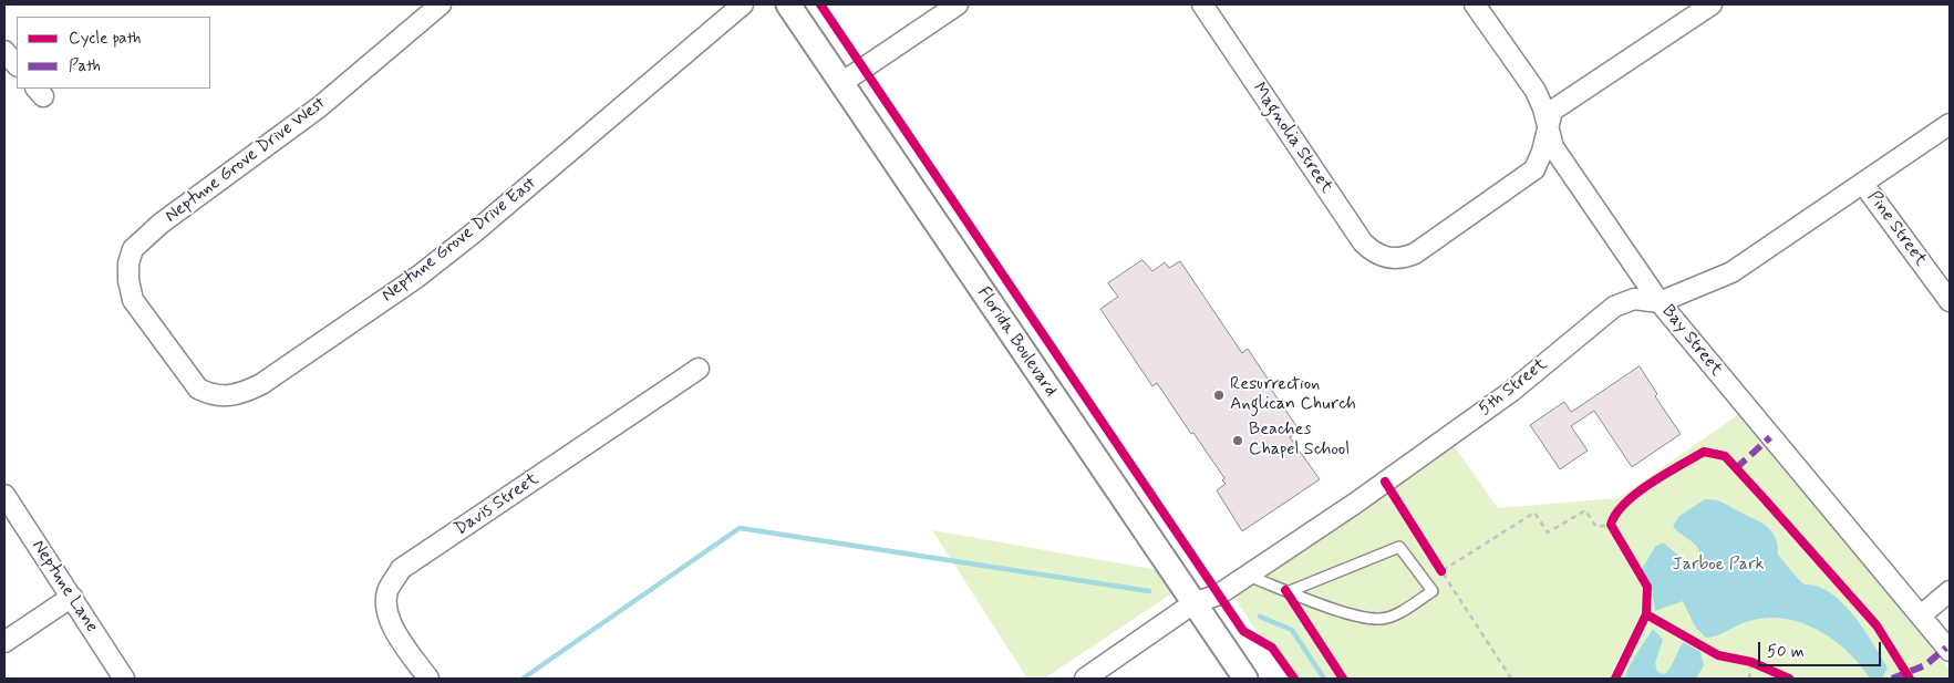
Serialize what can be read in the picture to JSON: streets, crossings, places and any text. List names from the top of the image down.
{
  "streets": {
    "street": [
      "Magnolia Street",
      "Neptune Grove Drive West",
      "Pine Street",
      "Neptune Grove Drive East",
      "Bay Street",
      "Florida Boulevard",
      "5th Street",
      "Davis Street",
      "Neptune Lane"
    ]
  },
  "crossings": [
    ["Magnolia Street", "Bay Street"],
    ["Neptune Grove Drive West", "Neptune Grove Drive East"],
    ["Pine Street", "5th Street"],
    ["Bay Street", "5th Street"],
    ["Florida Boulevard", "5th Street"]
  ],
  "parks": ["Jarboe Park"],
  "places": ["Resurrection Anglican Church", "Beaches Chapel School"],
  "legend": ["Cycle path", "Path"],
  "scale_bar": "50 m"
}
